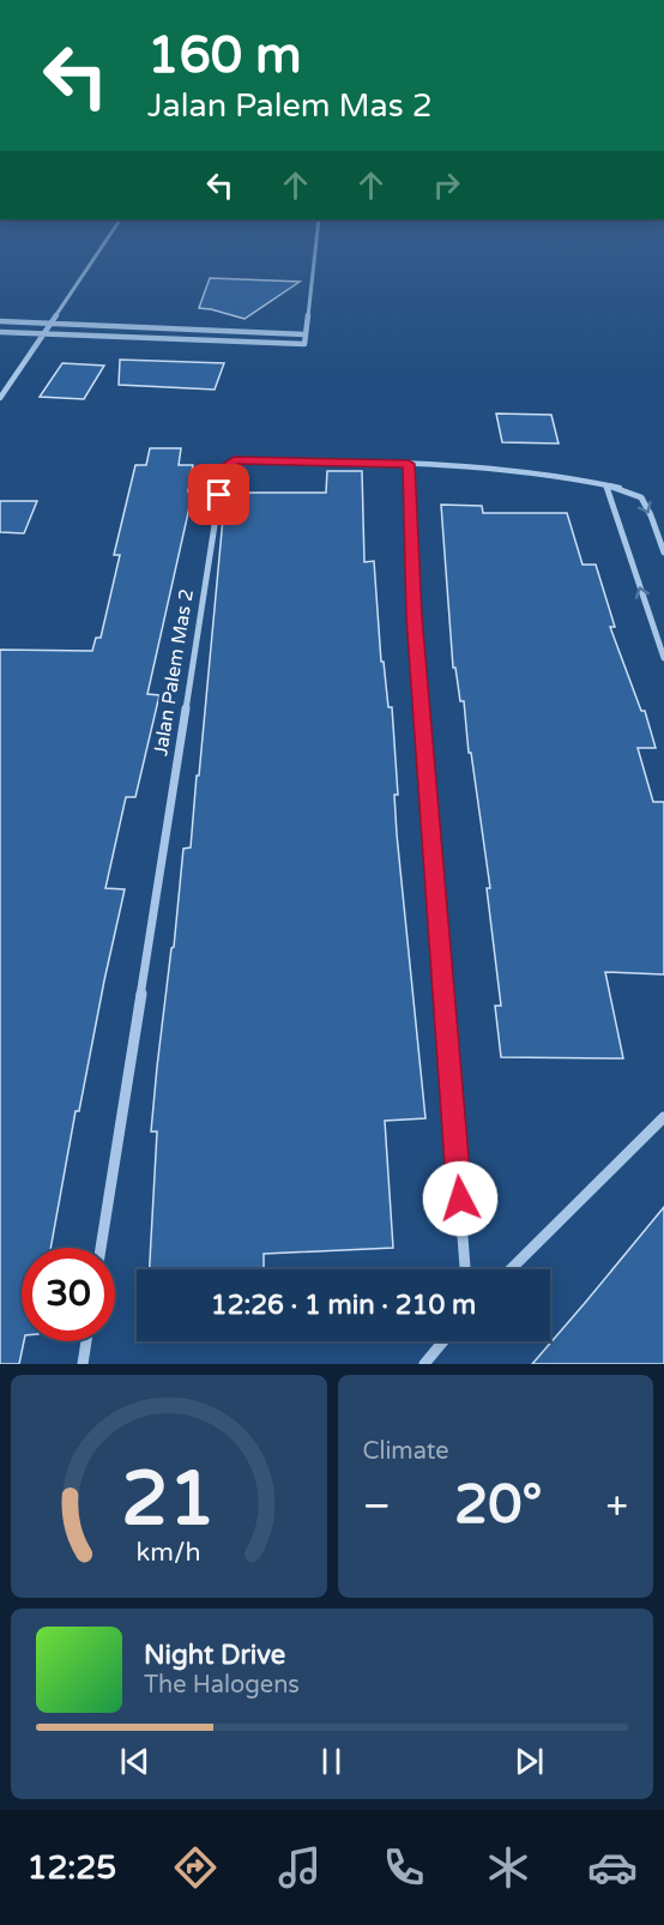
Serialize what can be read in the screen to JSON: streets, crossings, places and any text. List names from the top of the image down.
{
  "streets": {
    "street": ["Jalan Palem Mas 2"]
  },
  "page": {
    "turn": ["160 m", "Jalan Palem Mas 2"],
    "limit": "30",
    "trip": "12:26 · 1 min · 210 m",
    "tile": "Climate",
    "heat": ["−", "20°", "+"],
    "song": ["Night Drive", "The Halogens"],
    "tabs": "12:25",
    "gauge": ["21", "km/h"]
  }
}
